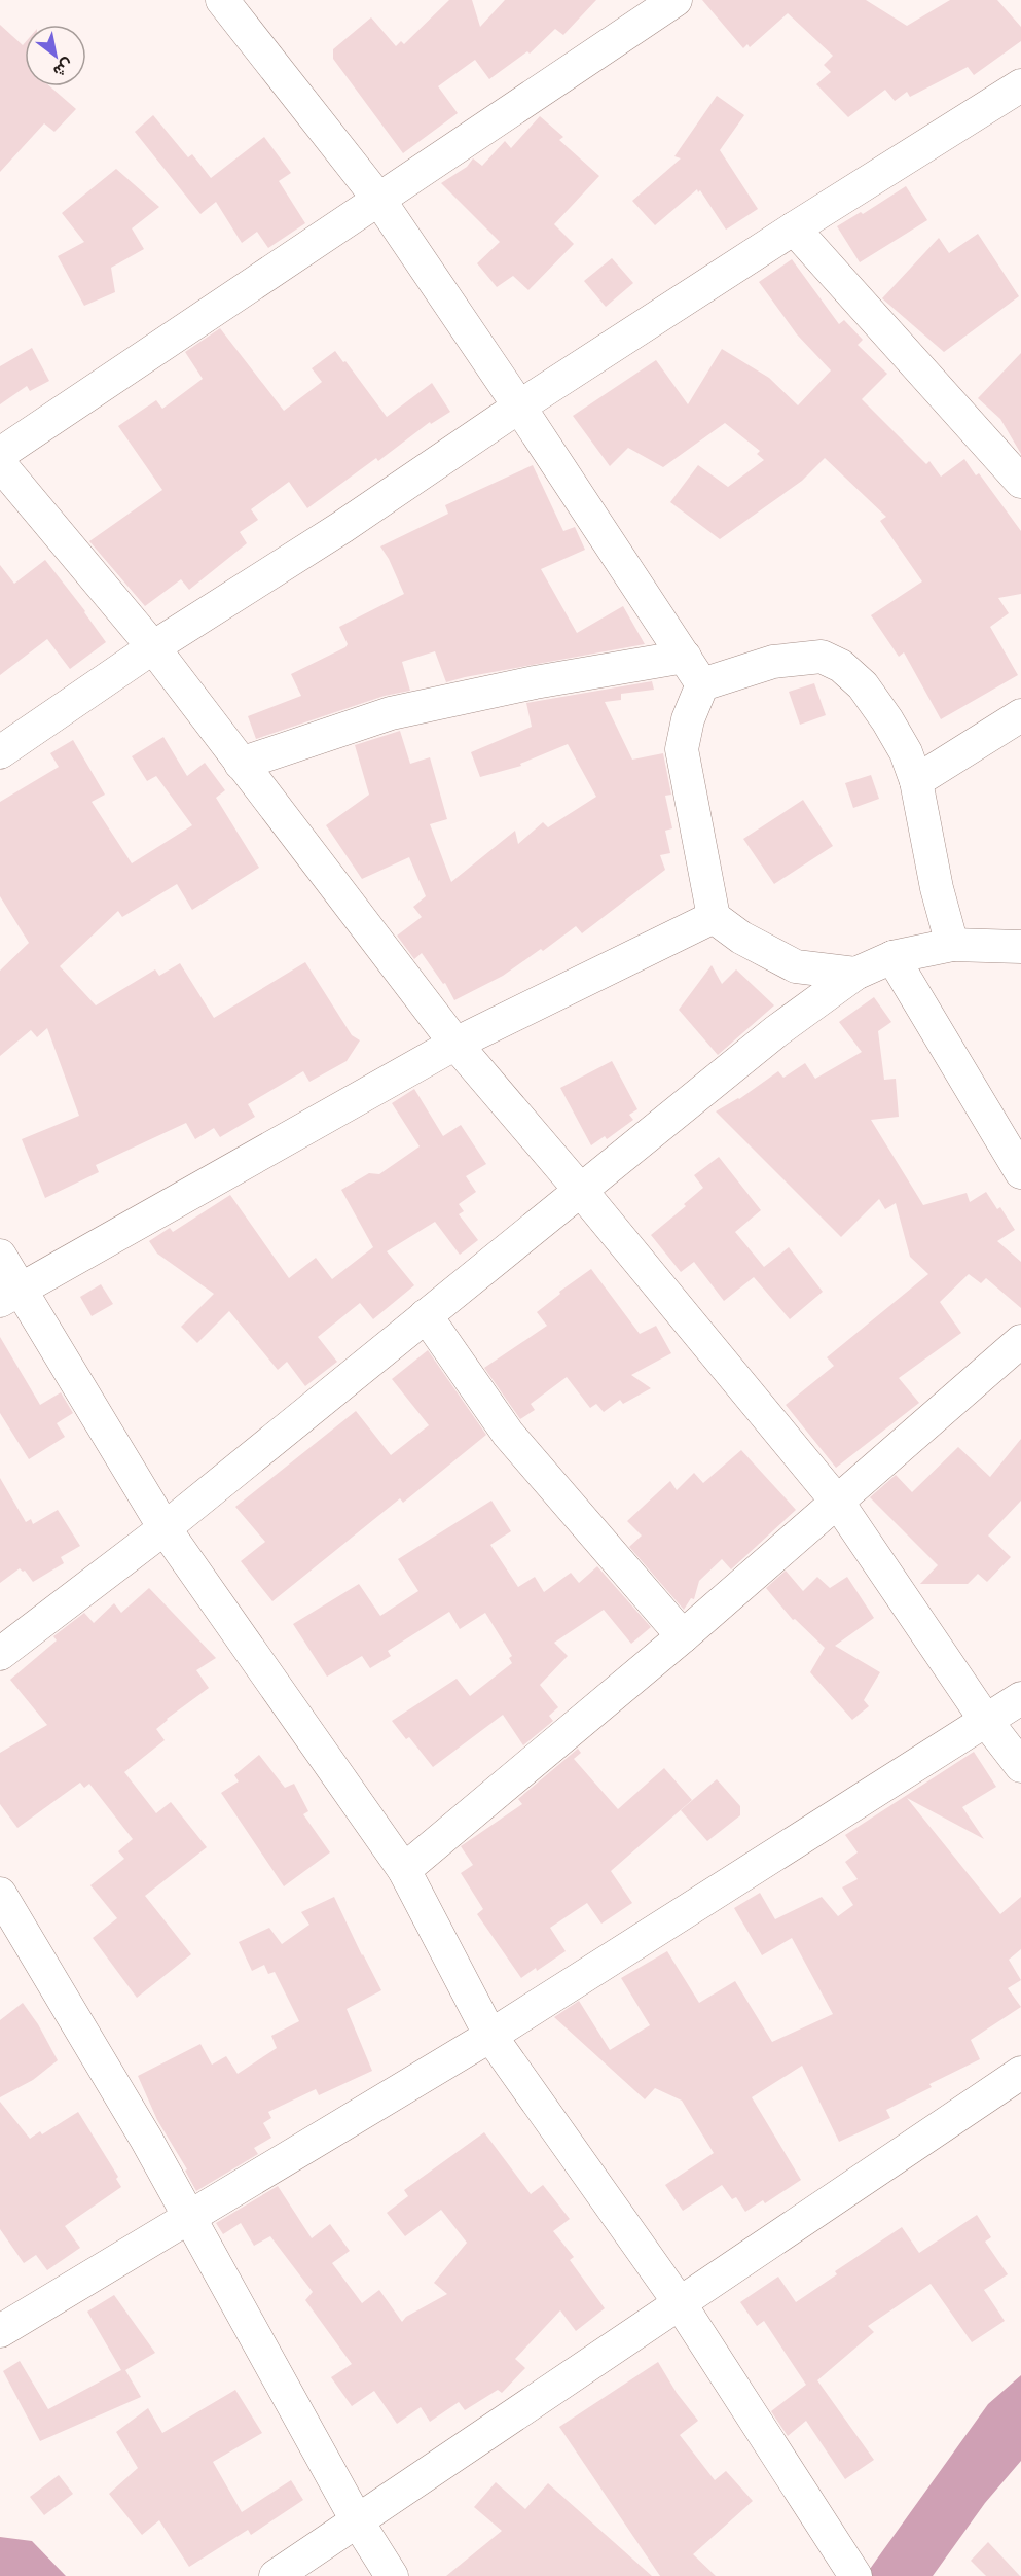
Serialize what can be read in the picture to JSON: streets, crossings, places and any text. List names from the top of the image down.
{
  "north": "bottom right"
}
